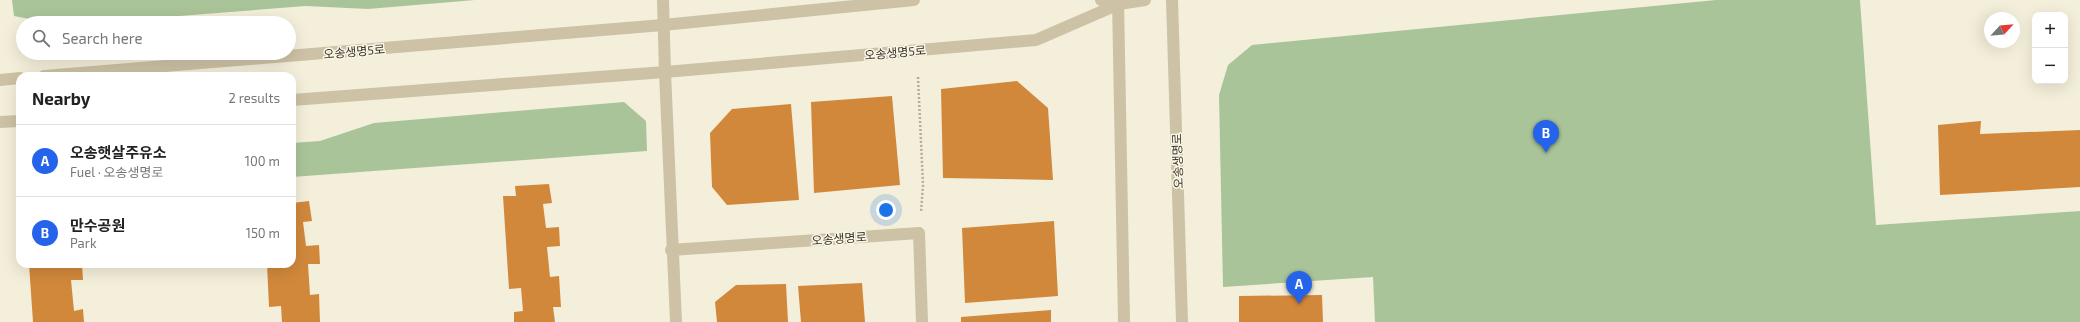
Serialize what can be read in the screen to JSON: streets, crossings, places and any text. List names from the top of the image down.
{
  "streets": {
    "street": ["오송생명5로", "오송생명로"]
  },
  "north": "top right",
  "page": {
    "map_buttons": ["+", "−"],
    "search": "Search here",
    "heading": ["Nearby", "2 results"],
    "pins": ["B", "A"],
    "list": [
      {
        "mark": "A",
        "name": "오송햇살주유소",
        "note": "Fuel · 오송생명로",
        "value": "100 m"
      },
      {
        "mark": "B",
        "name": "만수공원",
        "note": "Park",
        "value": "150 m"
      }
    ]
  }
}
